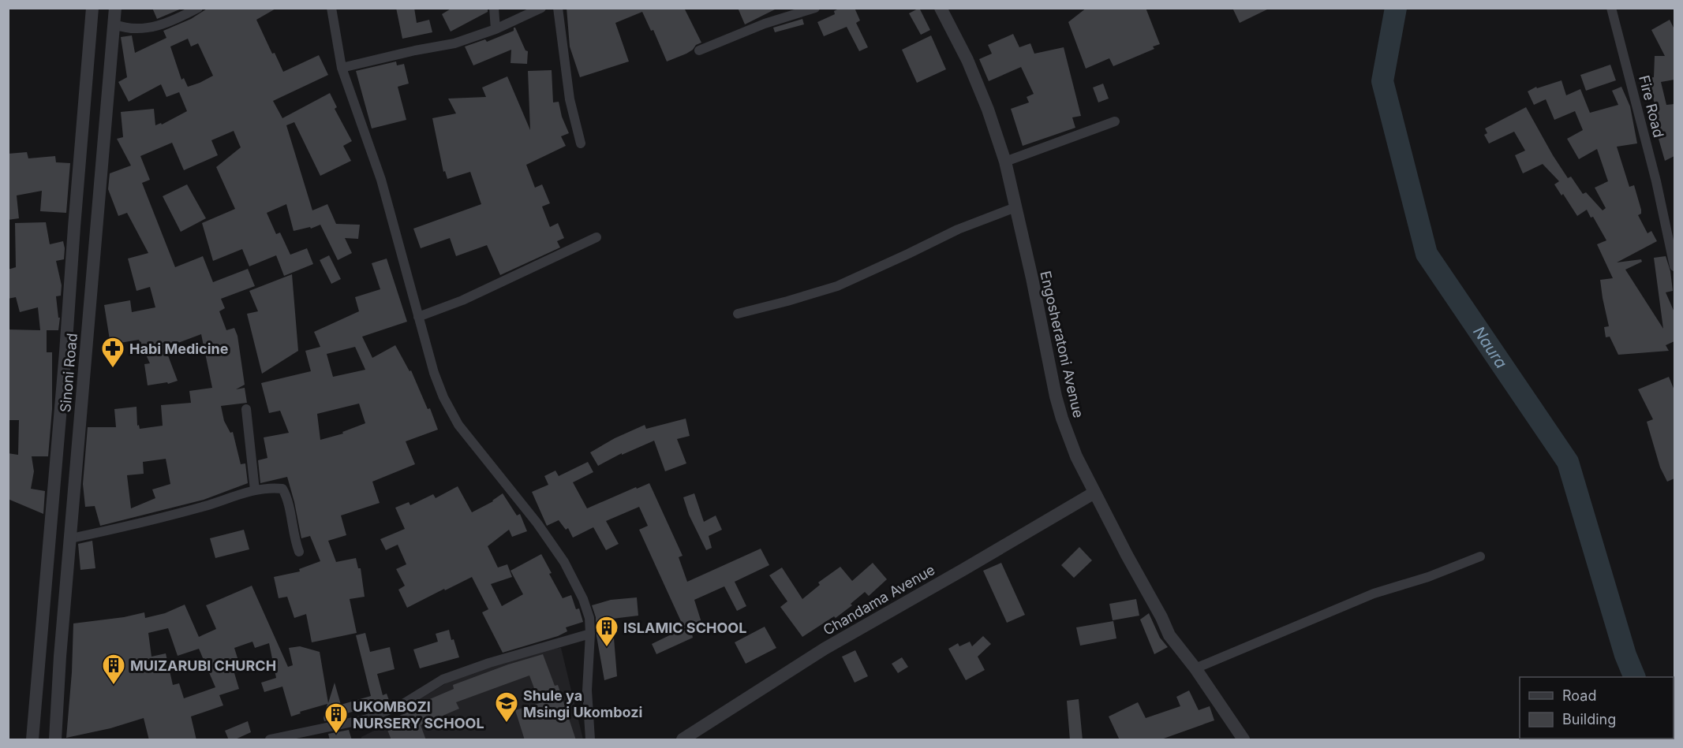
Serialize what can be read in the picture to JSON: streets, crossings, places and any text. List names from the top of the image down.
{
  "streets": {
    "street": [
      "Fire Road",
      "Engosheratoni Avenue",
      "Sinoni Road",
      "Chandama Avenue"
    ]
  },
  "crossings": [
    ["Engosheratoni Avenue", "Chandama Avenue"]
  ],
  "water": ["Naura"],
  "places": {
    "pharmacy": ["Habi Medicine"],
    "building": ["ISLAMIC SCHOOL", "MUIZARUBI CHURCH", "UKOMBOZI NURSERY SCHOOL"],
    "school or university": ["Shule ya Msingi Ukombozi"]
  },
  "legend": ["Road", "Building"]
}
